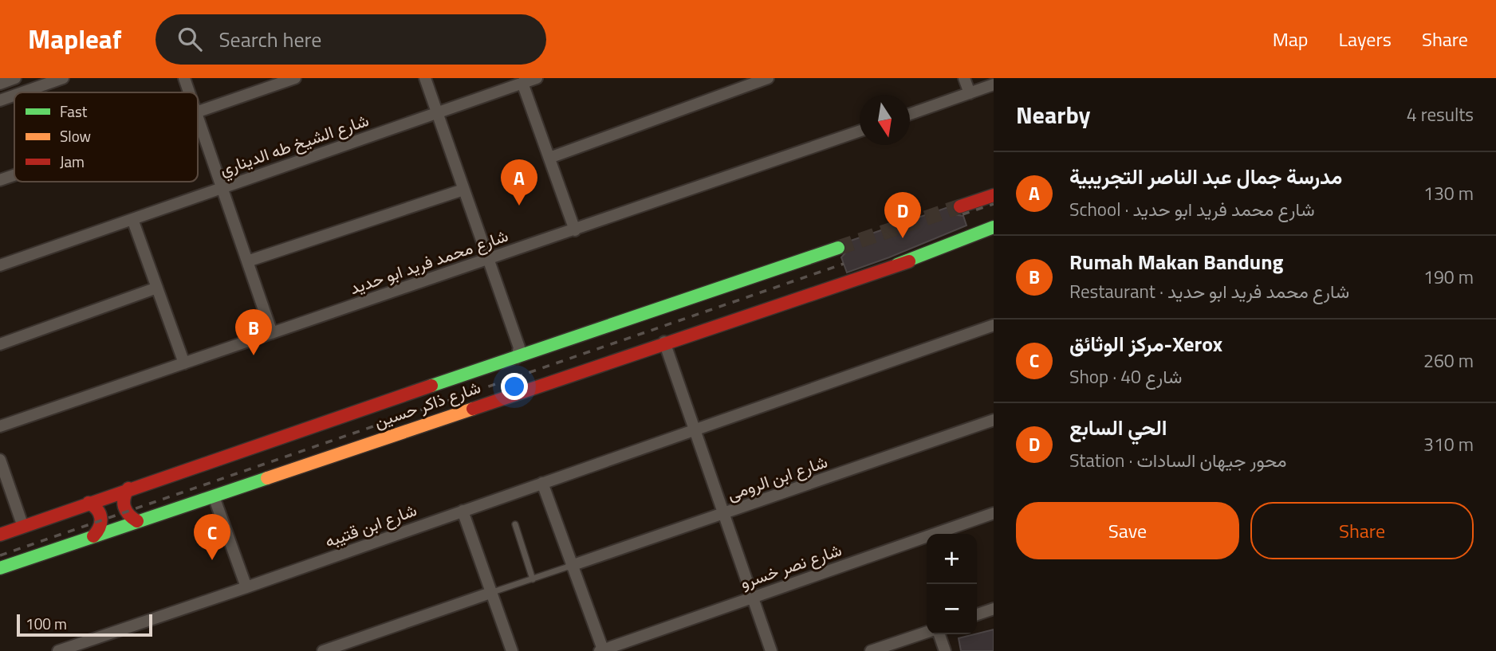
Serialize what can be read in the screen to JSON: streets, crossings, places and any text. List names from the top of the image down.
{
  "streets": {
    "main road": ["شارع ذاكر حسين"],
    "street": [
      "شارع الشيخ طه الديناري",
      "شارع محمد فريد ابو حديد",
      "شارع ابن الرومى",
      "شارع ابن قتيبه",
      "شارع نصر خسرو"
    ]
  },
  "legend": ["Fast", "Slow", "Jam"],
  "scale_bar": "100 m",
  "north": "bottom",
  "page": {
    "header": "Mapleaf",
    "search": "Search here",
    "nav": ["Map", "Layers", "Share"],
    "heading": ["Nearby", "4 results"],
    "list": [
      {
        "mark": "A",
        "name": "مدرسة جمال عبد الناصر التجريبية",
        "note": "School · شارع محمد فريد ابو حديد",
        "value": "130 m"
      },
      {
        "mark": "B",
        "name": "Rumah Makan Bandung",
        "note": "Restaurant · شارع محمد فريد ابو حديد",
        "value": "190 m"
      },
      {
        "mark": "C",
        "name": "مركز الوثائق-Xerox",
        "note": "Shop · شارع 40",
        "value": "260 m"
      },
      {
        "mark": "D",
        "name": "الحي السابع",
        "note": "Station · محور جيهان السادات",
        "value": "310 m"
      }
    ],
    "pins": [
      "A",
      "D",
      "B",
      "C"
    ],
    "buttons": ["Save", "Share"],
    "map_buttons": ["+", "−"],
    "scale": "100 m"
  }
}
